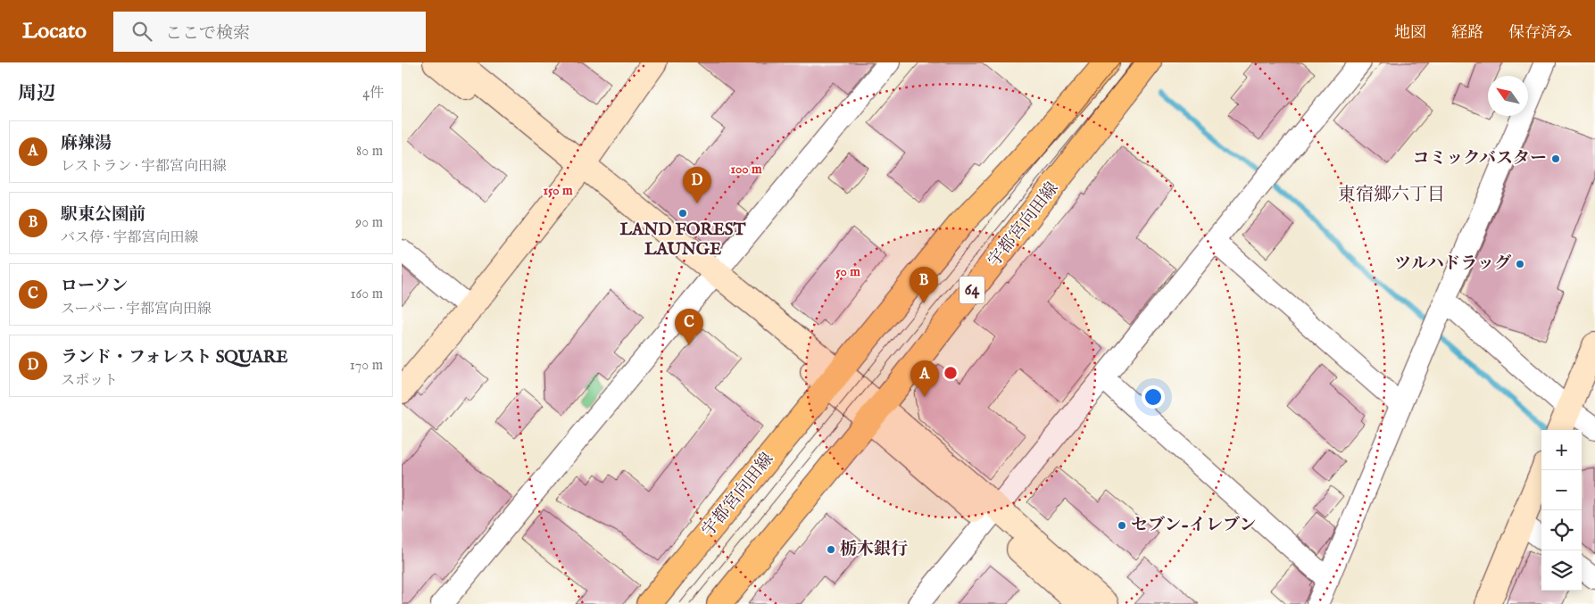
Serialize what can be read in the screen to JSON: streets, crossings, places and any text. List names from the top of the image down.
{
  "streets": {
    "main road": ["宇都宮向田線", "64"]
  },
  "districts": ["東宿郷六丁目"],
  "places": [
    "コミックバスター",
    "LAND FOREST LAUNGE",
    "ツルハドラッグ",
    "セブン-イレブン",
    "栃木銀行"
  ],
  "north": "top left",
  "page": {
    "header": "Locato",
    "search": "ここで検索",
    "nav": ["地図", "経路", "保存済み"],
    "heading": ["周辺", "4件"],
    "list": [
      {
        "mark": "A",
        "name": "麻辣湯",
        "note": "レストラン · 宇都宮向田線",
        "value": "80 m"
      },
      {
        "mark": "B",
        "name": "駅東公園前",
        "note": "バス停 · 宇都宮向田線",
        "value": "90 m"
      },
      {
        "mark": "C",
        "name": "ローソン",
        "note": "スーパー · 宇都宮向田線",
        "value": "160 m"
      },
      {
        "mark": "D",
        "name": "ランド・フォレスト SQUARE",
        "note": "スポット",
        "value": "170 m"
      }
    ],
    "pins": [
      "D",
      "B",
      "C",
      "A"
    ],
    "map_buttons": ["+", "−"]
  },
  "rings": ["100 m", "150 m", "50 m"]
}
